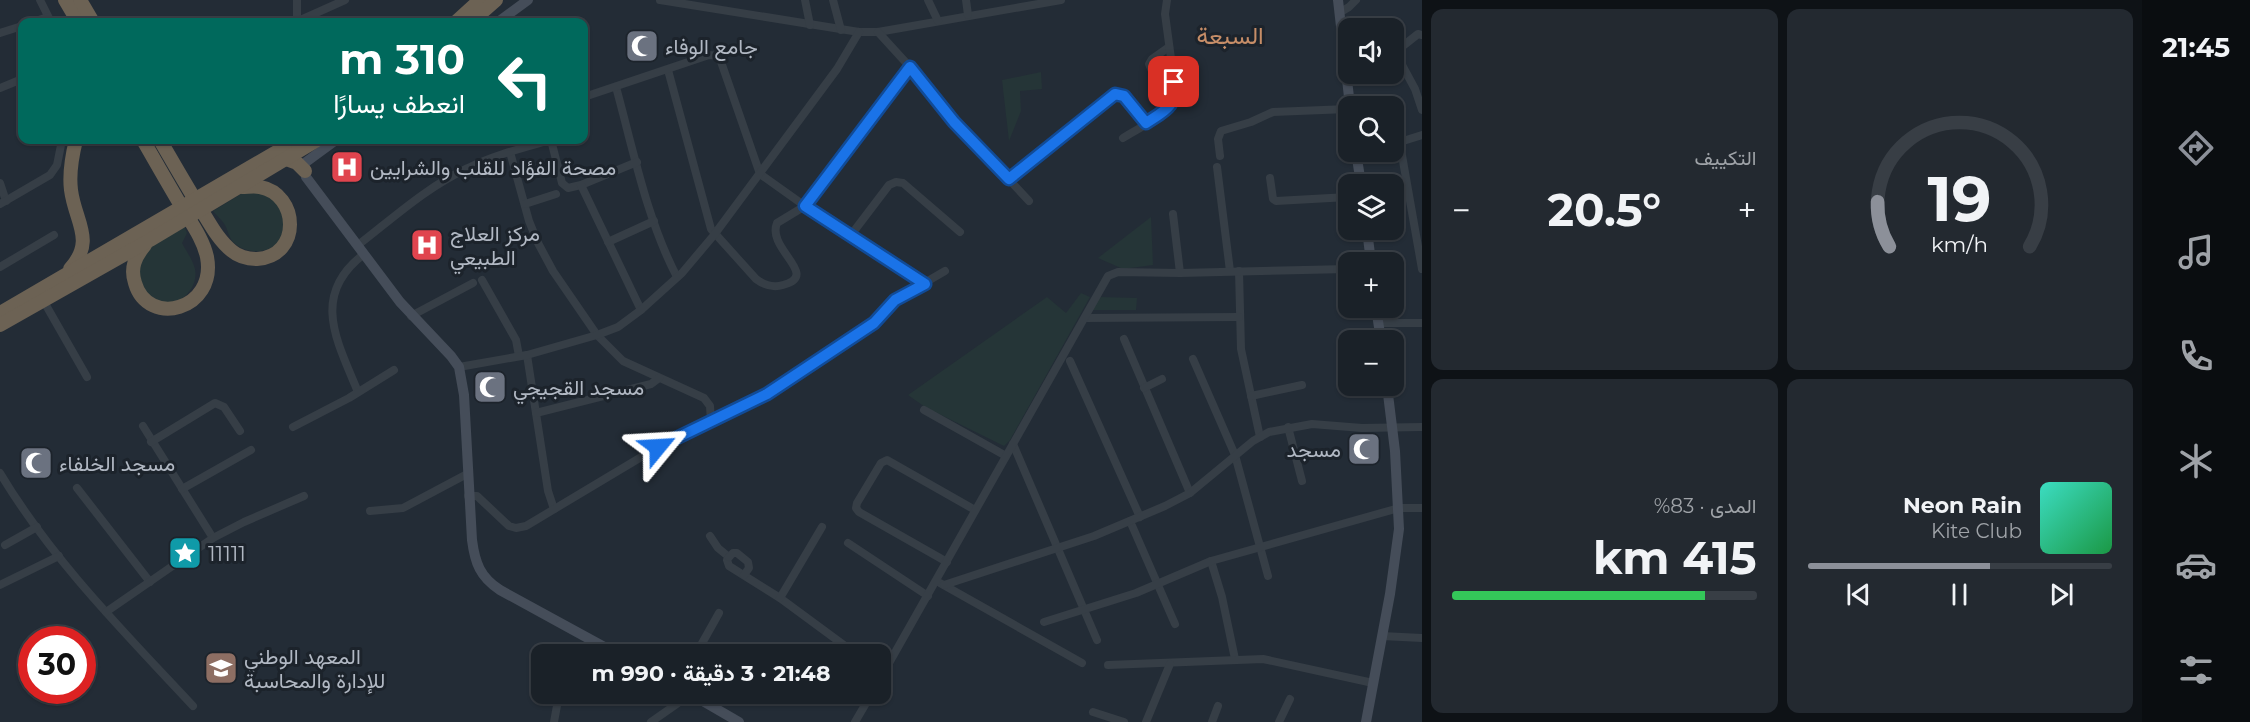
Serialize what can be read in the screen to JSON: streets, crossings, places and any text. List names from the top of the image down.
{
  "districts": ["السبعة"],
  "places": {
    "mosque": [
      "جامع الوفاء",
      "مسجد القجيجي",
      "مسجد",
      "مسجد الخلفاء"
    ],
    "hospital": ["مصحة الفؤاد للقلب والشرايين", "مركز العلاج الطبيعي"],
    "place": ["11111"],
    "school or university": ["المعهد الوطني للإدارة والمحاسبة"]
  },
  "page": {
    "tabs": "21:45",
    "tile": [
      "التكييف",
      ["المدى · 83%", "415 km"]
    ],
    "map_buttons": ["+", "−"],
    "turn": ["310 m", "انعطف يسارًا"],
    "heat": ["−", "20.5°", "+"],
    "song": ["Neon Rain", "Kite Club"],
    "limit": "30",
    "trip": "21:48 · 3 دقيقة · 990 m",
    "gauge": ["19", "km/h"]
  }
}
